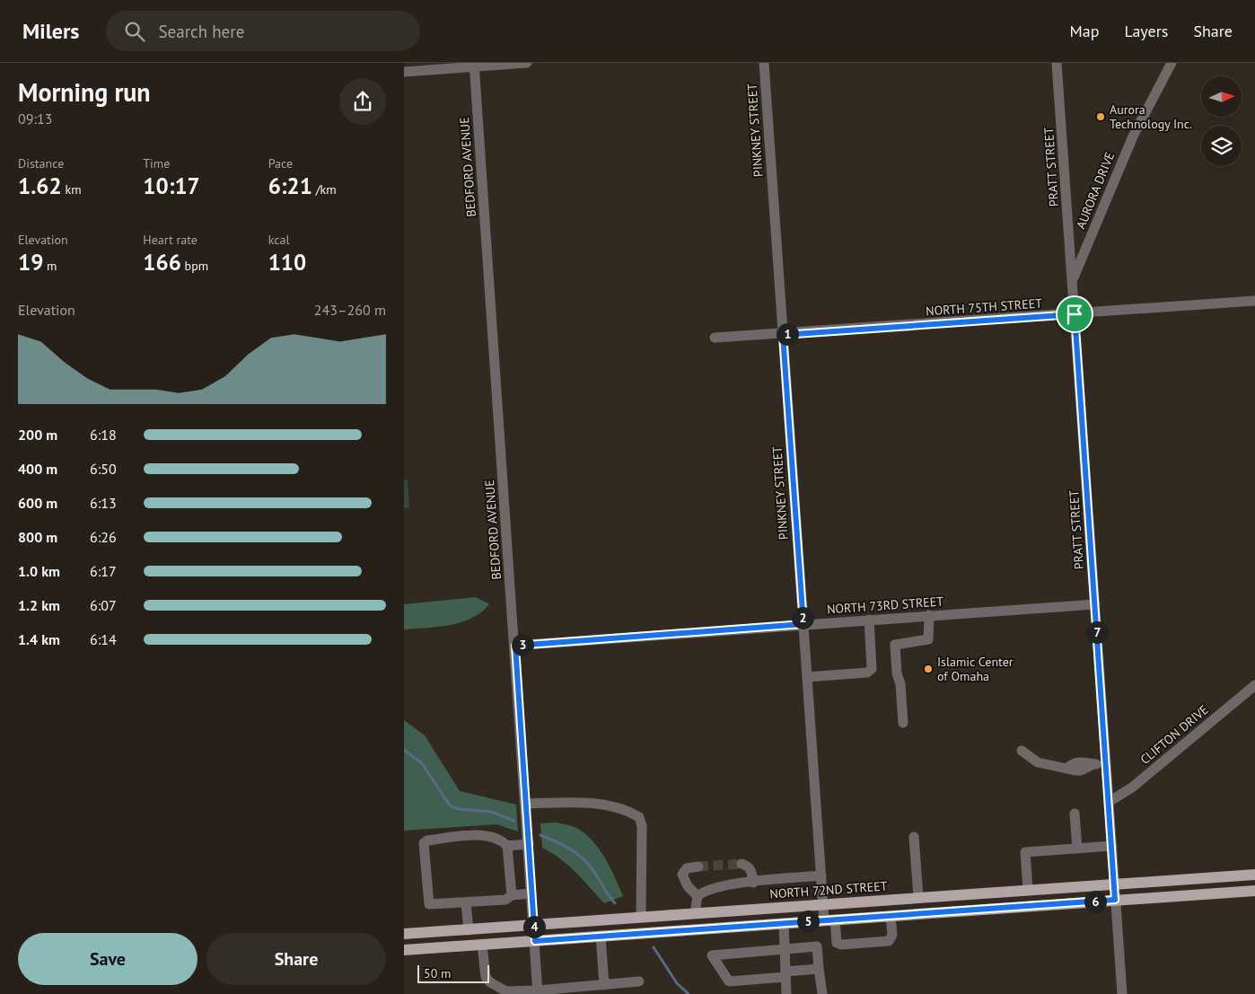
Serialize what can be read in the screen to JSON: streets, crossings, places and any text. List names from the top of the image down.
{
  "streets": {
    "main road": ["NORTH 72ND STREET"],
    "street": [
      "PINKNEY STREET",
      "BEDFORD AVENUE",
      "PRATT STREET",
      "AURORA DRIVE",
      "NORTH 75TH STREET",
      "NORTH 73RD STREET",
      "CLIFTON DRIVE"
    ]
  },
  "crossings": [
    ["PINKNEY STREET", "NORTH 75TH STREET"],
    ["PINKNEY STREET", "NORTH 73RD STREET"],
    ["PINKNEY STREET", "NORTH 72ND STREET"],
    ["BEDFORD AVENUE", "NORTH 73RD STREET"],
    ["BEDFORD AVENUE", "NORTH 72ND STREET"],
    ["PRATT STREET", "AURORA DRIVE"],
    ["PRATT STREET", "NORTH 75TH STREET"],
    ["PRATT STREET", "NORTH 73RD STREET"],
    ["PRATT STREET", "CLIFTON DRIVE"],
    ["PRATT STREET", "NORTH 72ND STREET"]
  ],
  "places": ["Aurora Technology Inc.", "Islamic Center of Omaha"],
  "scale_bar": "50 m",
  "north": "right",
  "page": {
    "header": "Milers",
    "search": "Search here",
    "nav": ["Map", "Layers", "Share"],
    "heading": ["Morning run", "09:13"],
    "stats": [
      ["Distance", "1.62 km"],
      ["Time", "10:17"],
      ["Pace", "6:21 /km"],
      ["Elevation", "19 m"],
      ["Heart rate", "166 bpm"],
      ["kcal", "110"]
    ],
    "chart": ["Elevation", "243–260 m"],
    "pins": [
      "1",
      "2",
      "7",
      "3",
      "6",
      "5",
      "4"
    ],
    "list": [
      {
        "name": "200 m",
        "note": "6:18"
      },
      {
        "name": "400 m",
        "note": "6:50"
      },
      {
        "name": "600 m",
        "note": "6:13"
      },
      {
        "name": "800 m",
        "note": "6:26"
      },
      {
        "name": "1.0 km",
        "note": "6:17"
      },
      {
        "name": "1.2 km",
        "note": "6:07"
      },
      {
        "name": "1.4 km",
        "note": "6:14"
      }
    ],
    "buttons": ["Save", "Share"],
    "scale": "50 m"
  }
}
